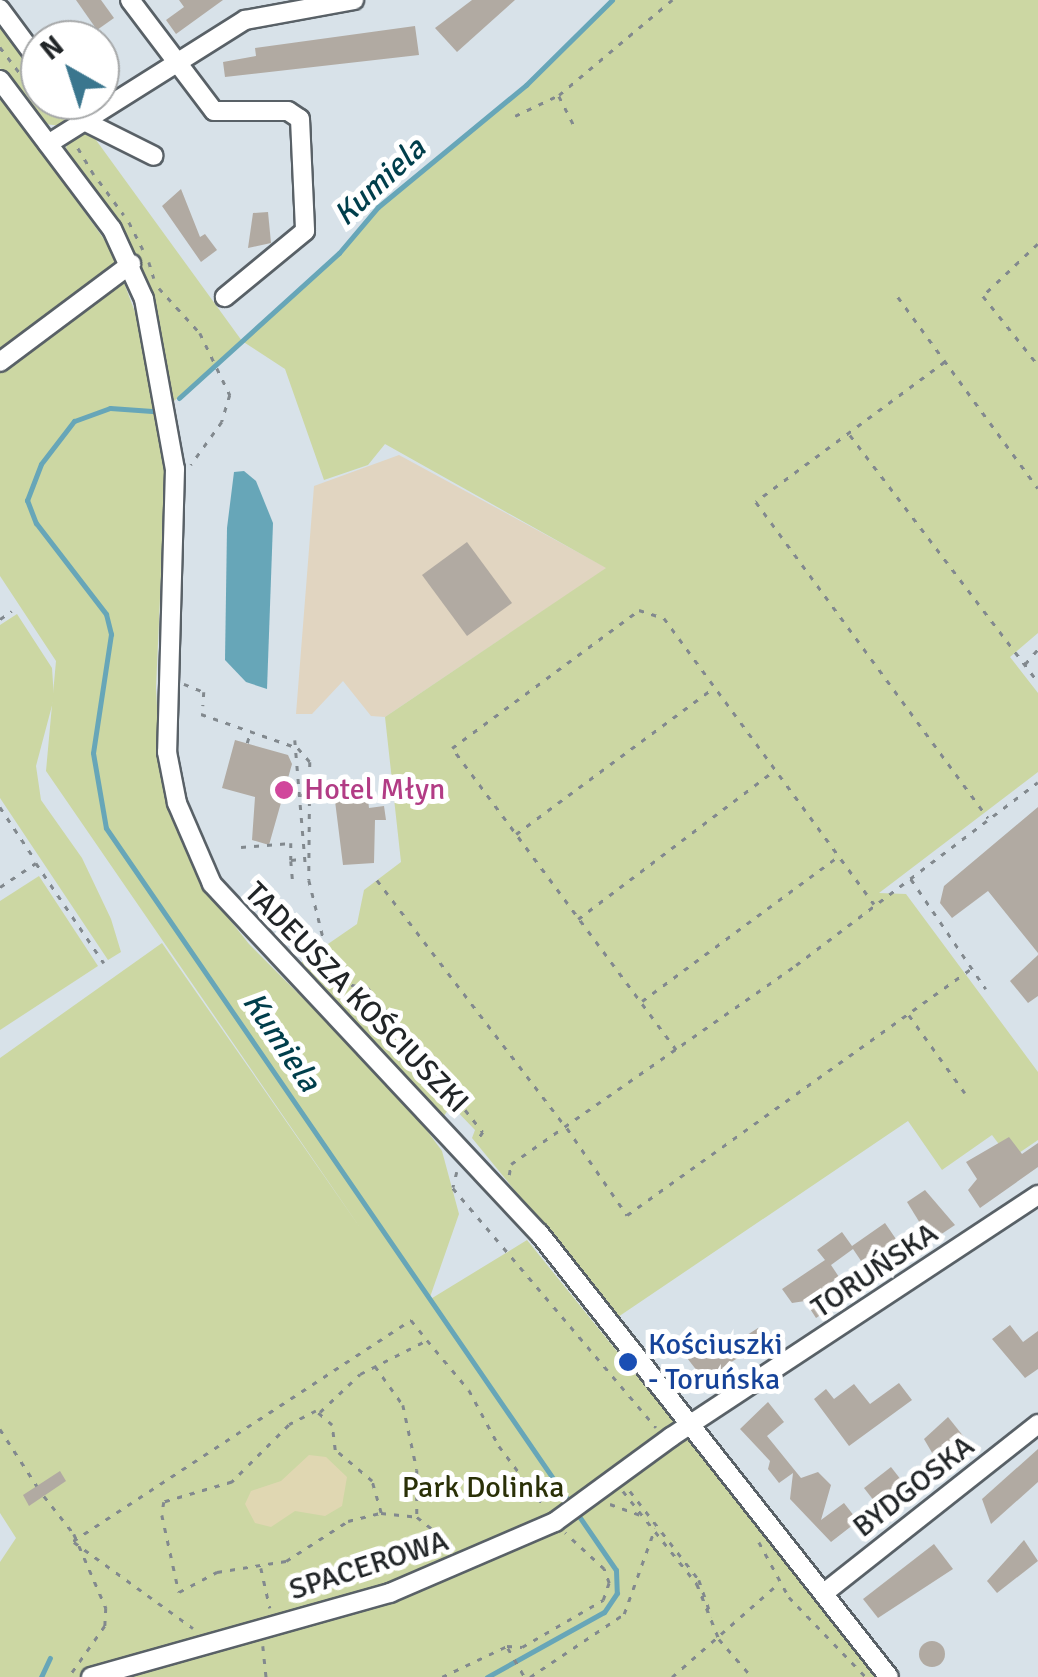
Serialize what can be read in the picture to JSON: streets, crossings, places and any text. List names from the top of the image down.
{
  "streets": {
    "street": [
      "TADEUSZA KOŚCIUSZKI",
      "TORUŃSKA",
      "BYDGOSKA",
      "SPACEROWA"
    ]
  },
  "crossings": [
    ["TADEUSZA KOŚCIUSZKI", "TORUŃSKA"],
    ["TADEUSZA KOŚCIUSZKI", "BYDGOSKA"],
    ["TADEUSZA KOŚCIUSZKI", "SPACEROWA"],
    ["TORUŃSKA", "SPACEROWA"]
  ],
  "water": ["Kumiela"],
  "parks": ["Park Dolinka"],
  "places": ["Hotel Młyn", "Kościuszki - Toruńska"],
  "north": "top left"
}
